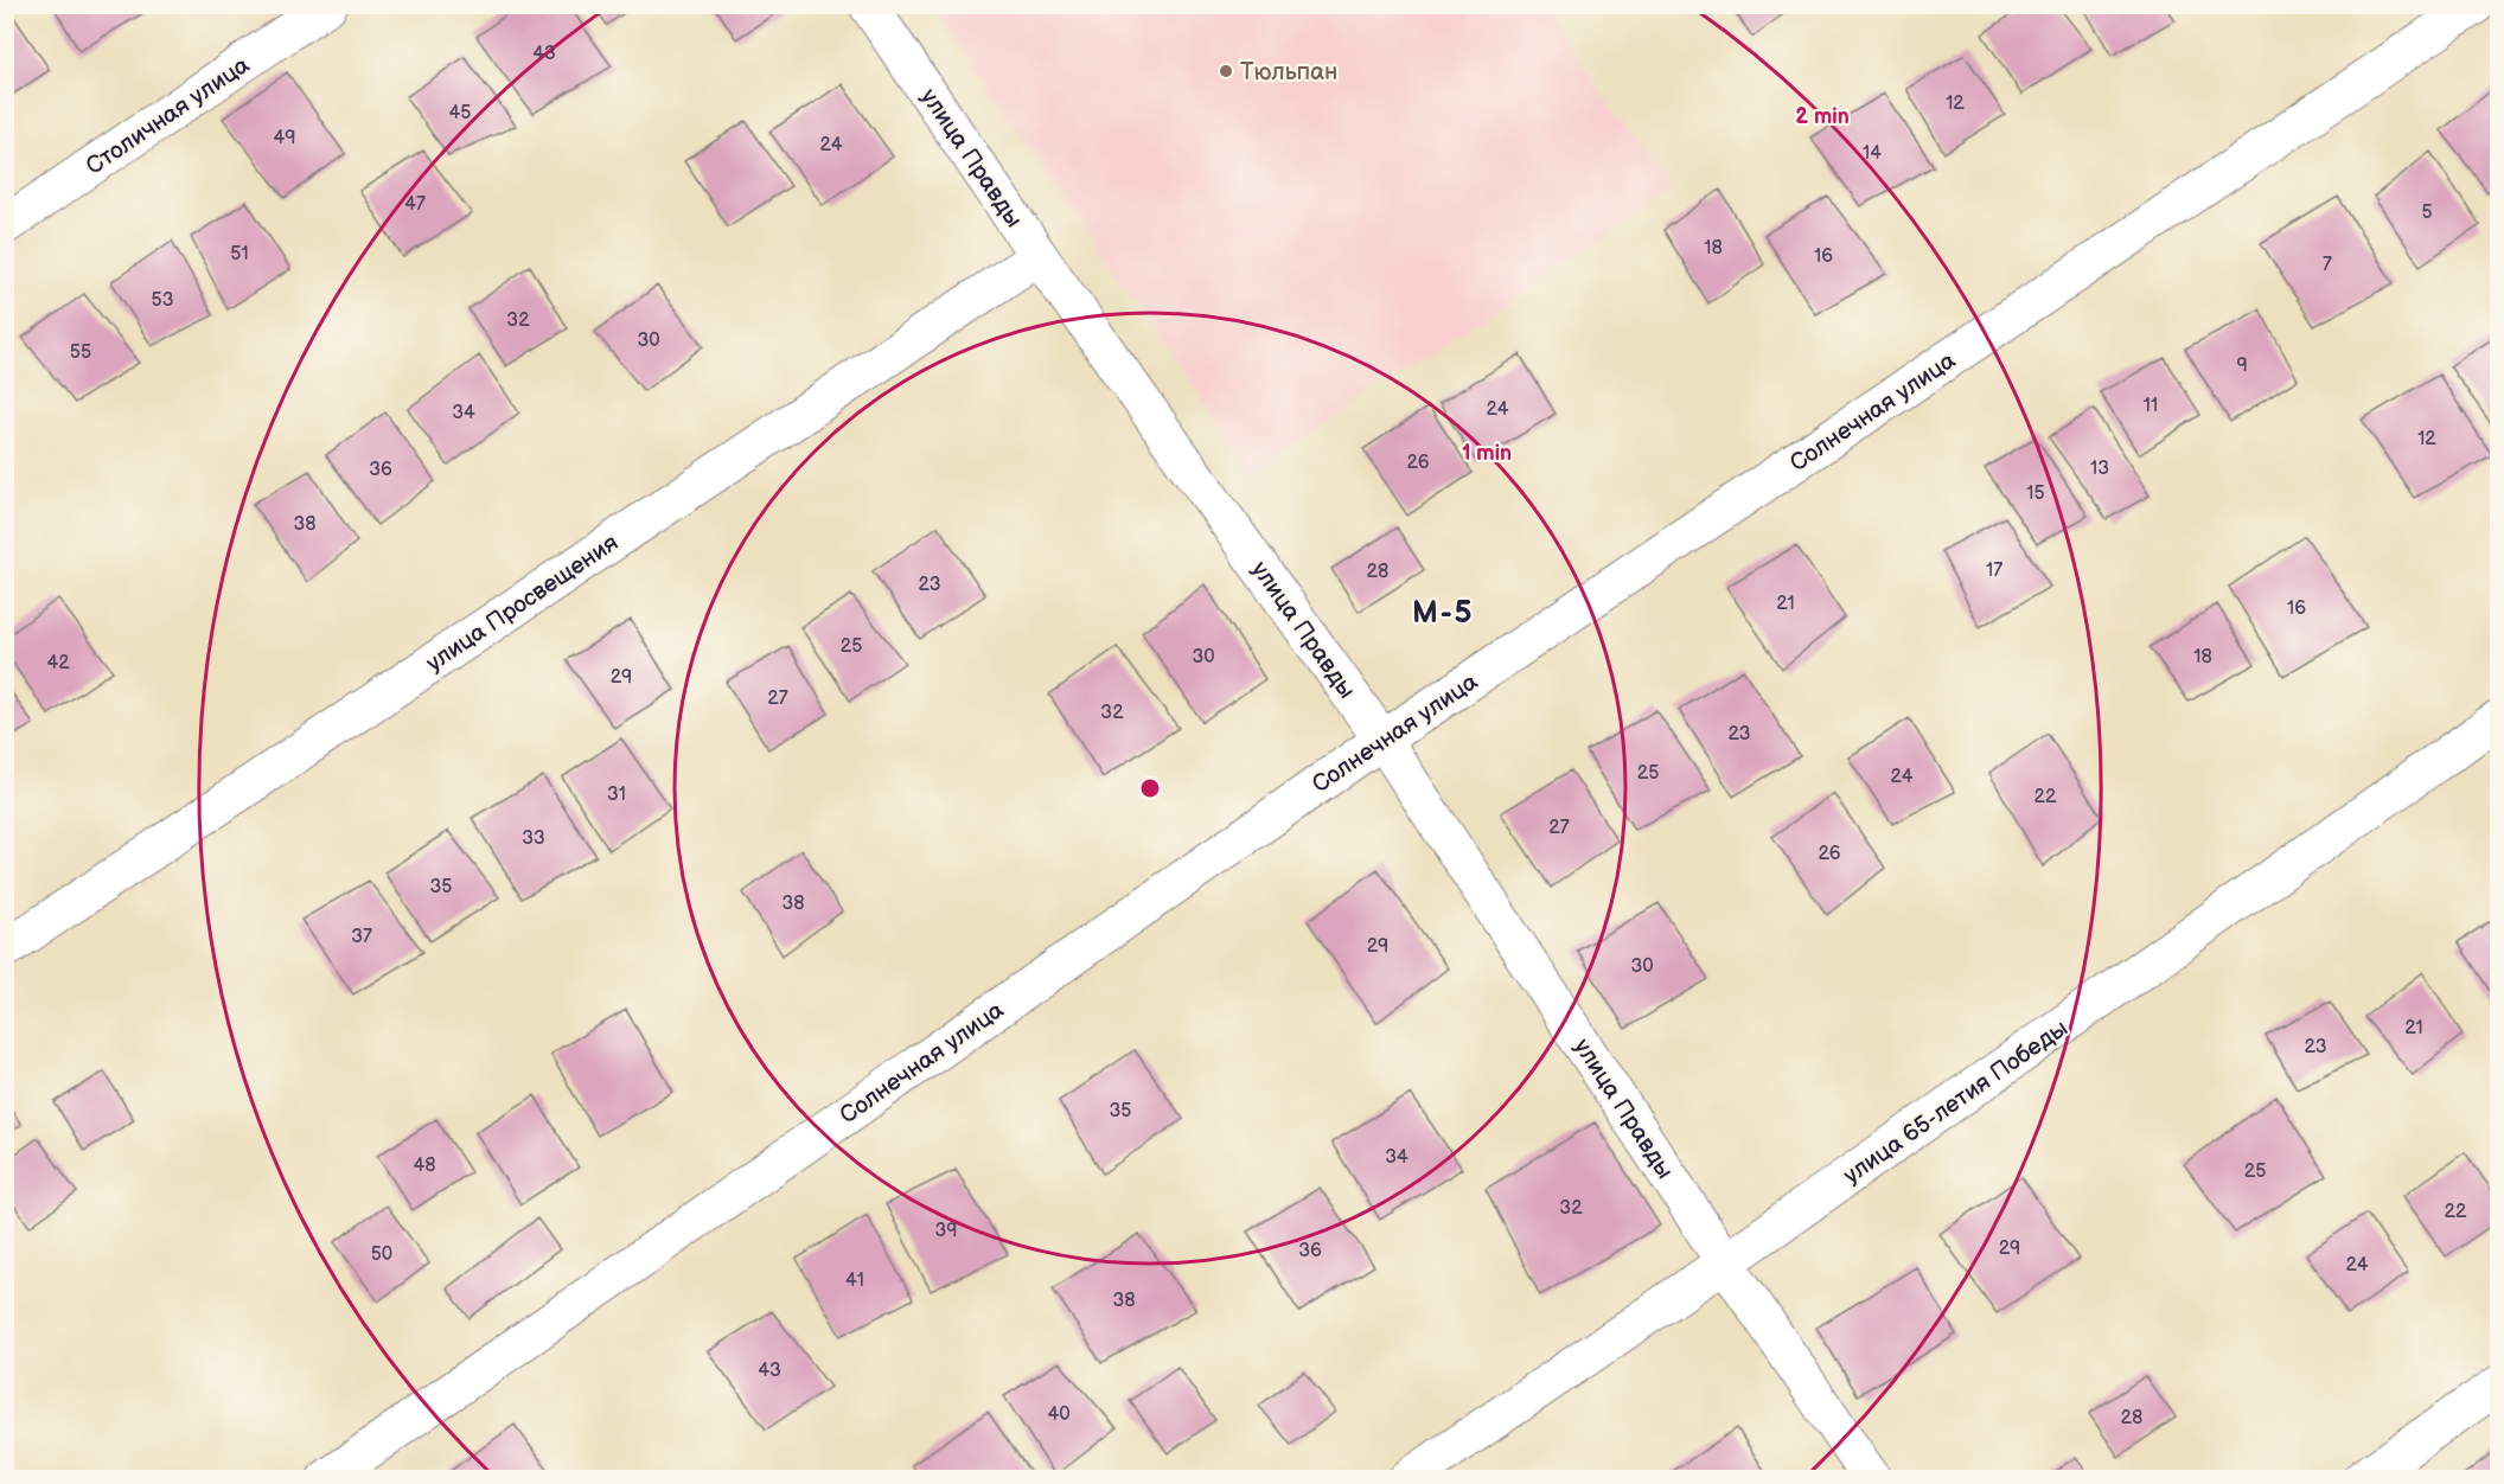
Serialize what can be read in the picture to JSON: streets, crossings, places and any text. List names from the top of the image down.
{
  "streets": {
    "street": [
      "Столичная улица",
      "улица Правды",
      "Солнечная улица",
      "улица Просвещения",
      "улица 65-летия Победы"
    ]
  },
  "crossings": [
    ["улица Правды", "Солнечная улица"],
    ["улица Правды", "улица Просвещения"],
    ["улица Правды", "улица 65-летия Победы"]
  ],
  "districts": ["М-5"],
  "places": ["Тюльпан"],
  "house_numbers": [
    "43",
    "12",
    "45",
    "49",
    "24",
    "14",
    "47",
    "5",
    "18",
    "51",
    "16",
    "7",
    "53",
    "32",
    "30",
    "55",
    "9",
    "11",
    "24",
    "34",
    "12",
    "26",
    "13",
    "36",
    "15",
    "38",
    "17",
    "28",
    "23",
    "21",
    "16",
    "25",
    "30",
    "18",
    "42",
    "29",
    "27",
    "32",
    "23",
    "25",
    "24",
    "31",
    "22",
    "27",
    "33",
    "26",
    "35",
    "38",
    "37",
    "29",
    "30",
    "21",
    "23",
    "35",
    "34",
    "48",
    "25",
    "32",
    "22",
    "39",
    "29",
    "36",
    "50",
    "24",
    "41",
    "38",
    "43",
    "40",
    "28"
  ],
  "rings": ["2 min", "1 min"]
}
